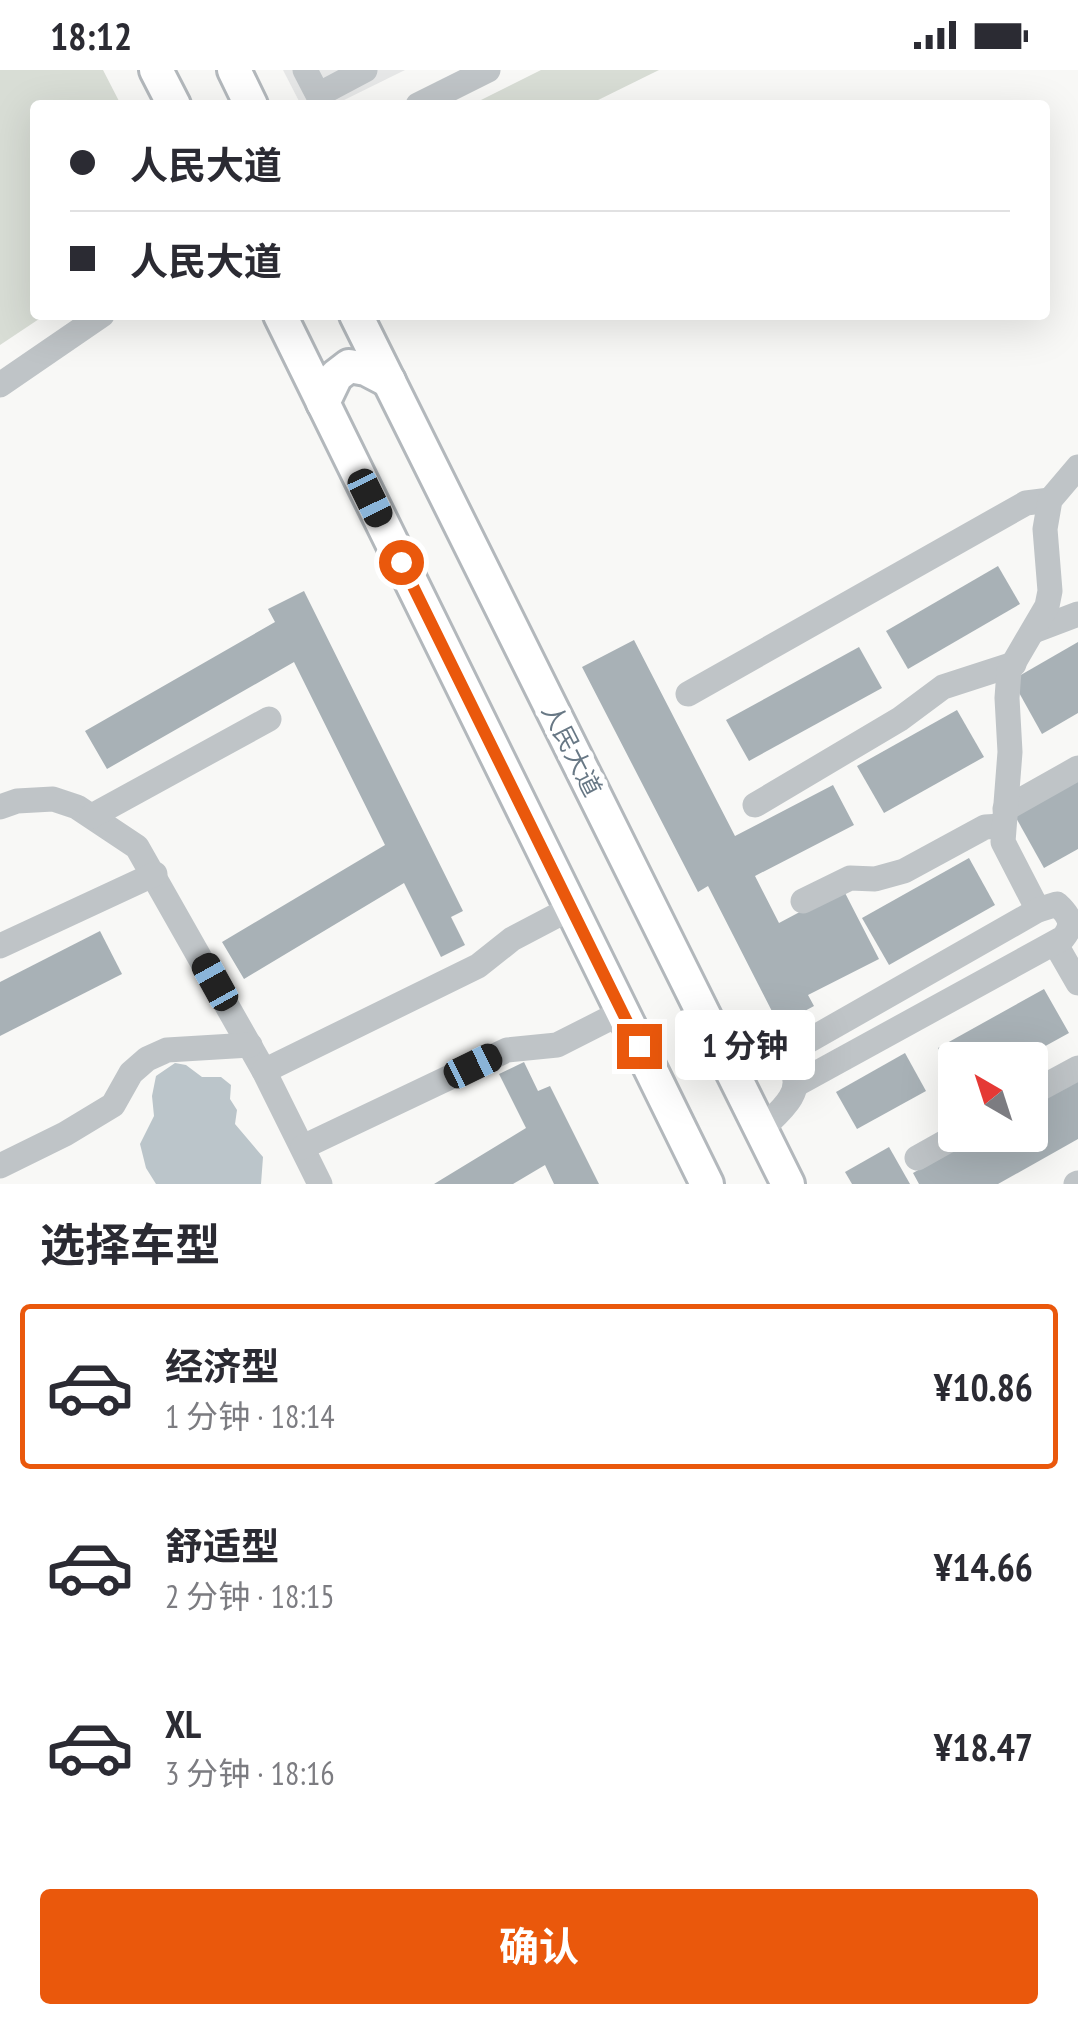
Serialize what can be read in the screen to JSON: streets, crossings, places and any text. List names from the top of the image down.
{
  "streets": {
    "main road": ["人民大道"]
  },
  "north": "top left",
  "page": {
    "status": "18:12",
    "banner": ["人民大道", "人民大道"],
    "bubble": "1 分钟",
    "heading": "选择车型",
    "list": [
      {
        "name": "经济型",
        "note": "1 分钟 · 18:14",
        "value": "¥10.86"
      },
      {
        "name": "舒适型",
        "note": "2 分钟 · 18:15",
        "value": "¥14.66"
      },
      {
        "name": "XL",
        "note": "3 分钟 · 18:16",
        "value": "¥18.47"
      }
    ],
    "buttons": "确认"
  }
}
